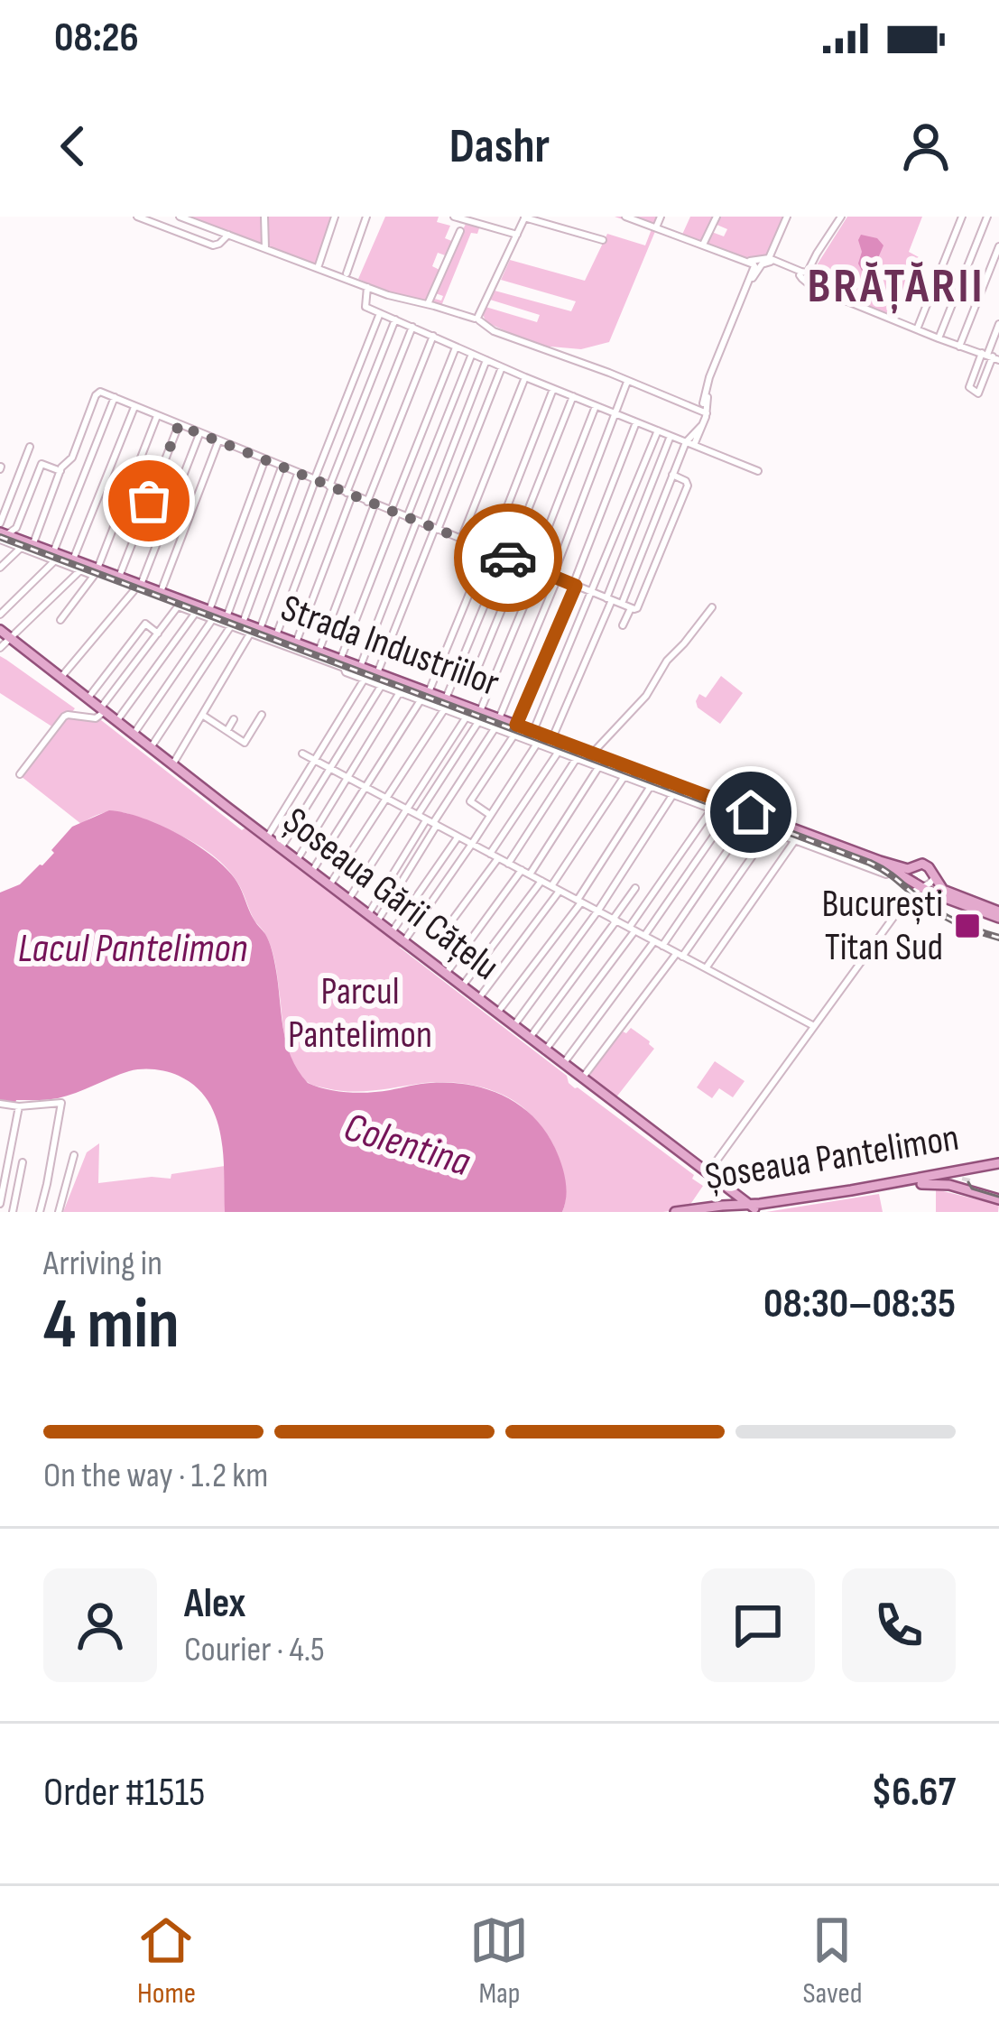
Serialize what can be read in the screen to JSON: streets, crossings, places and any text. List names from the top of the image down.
{
  "streets": {
    "main road": ["Strada Industriilor", "Șoseaua Gării Cățelu", "Șoseaua Pantelimon"]
  },
  "crossings": [
    ["Șoseaua Gării Cățelu", "Șoseaua Pantelimon"]
  ],
  "districts": ["BRĂȚĂRII"],
  "water": ["Lacul Pantelimon", "Colentina"],
  "parks": ["Parcul Pantelimon"],
  "places": {
    "transit": ["București Titan Sud"]
  },
  "page": {
    "status": "08:26",
    "header": "Dashr",
    "heading": ["4 min", "Arriving in", "08:30–08:35"],
    "panel": [
      "Alex",
      "Courier · 4.5",
      "Order #1515",
      "$6.67"
    ],
    "bar": "On the way · 1.2 km",
    "tabs": ["Home", "Map", "Saved"]
  }
}
